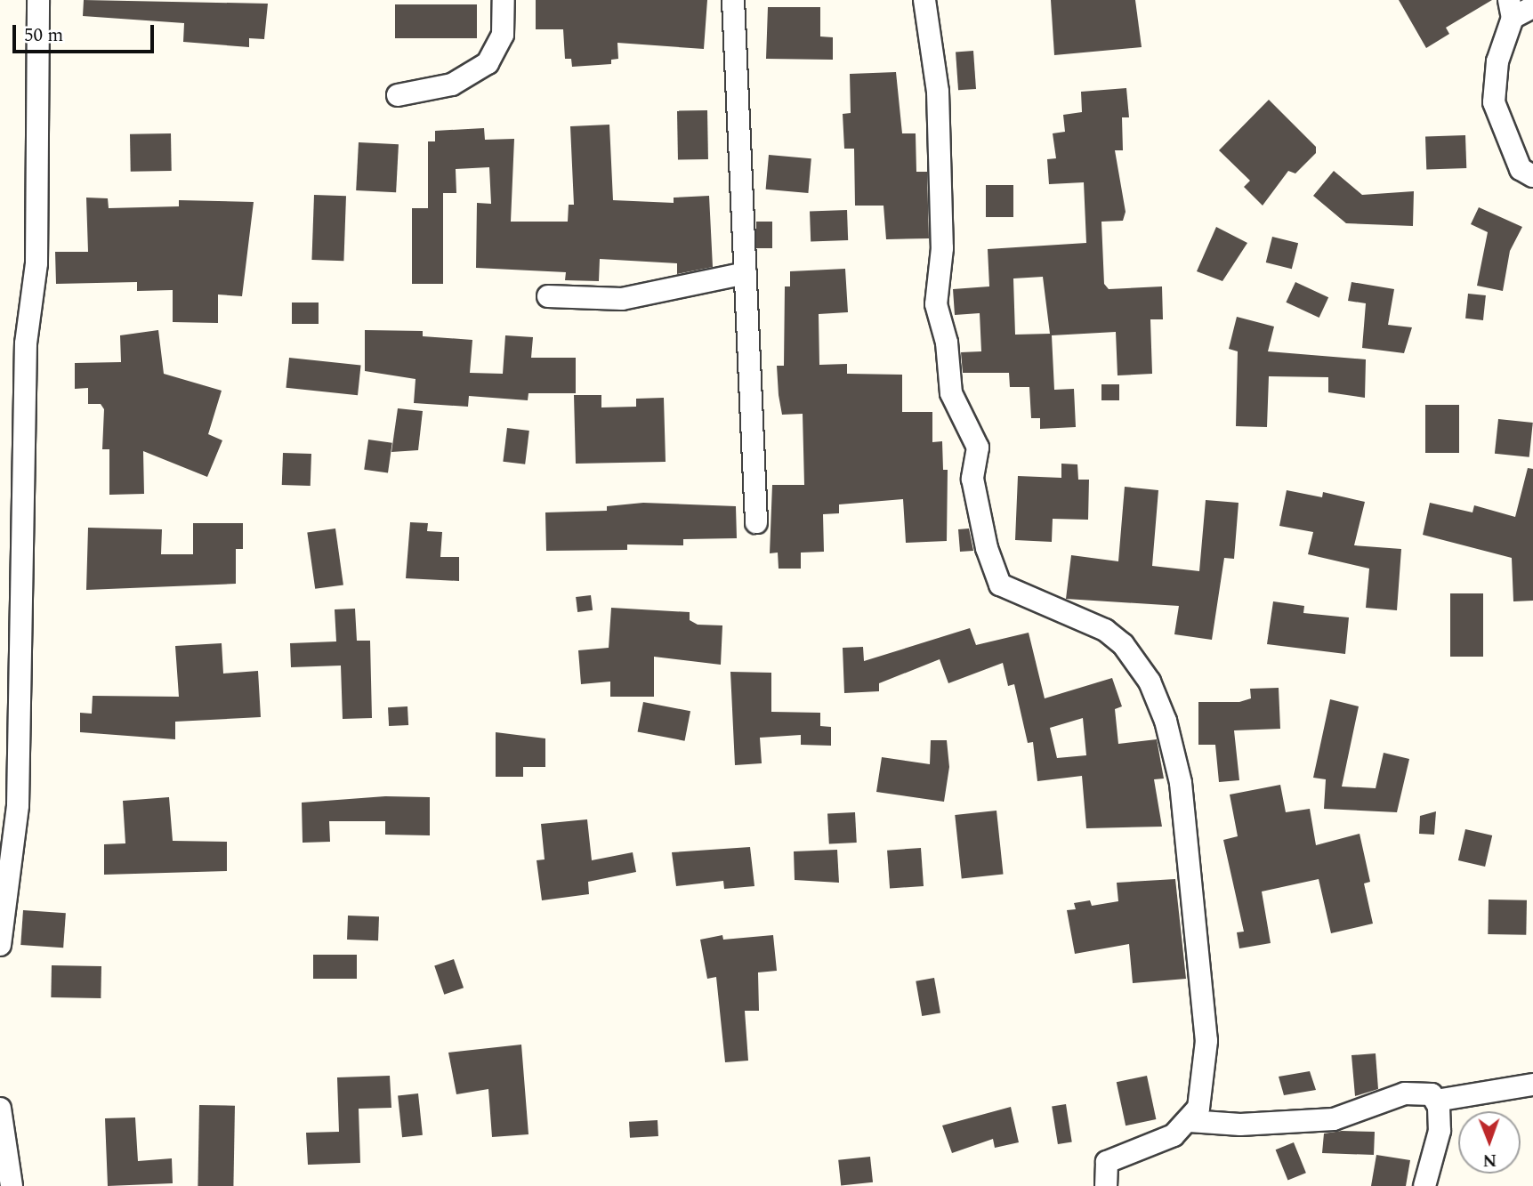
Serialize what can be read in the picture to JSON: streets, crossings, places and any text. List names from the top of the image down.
{
  "scale_bar": "50 m",
  "north": "bottom"
}
